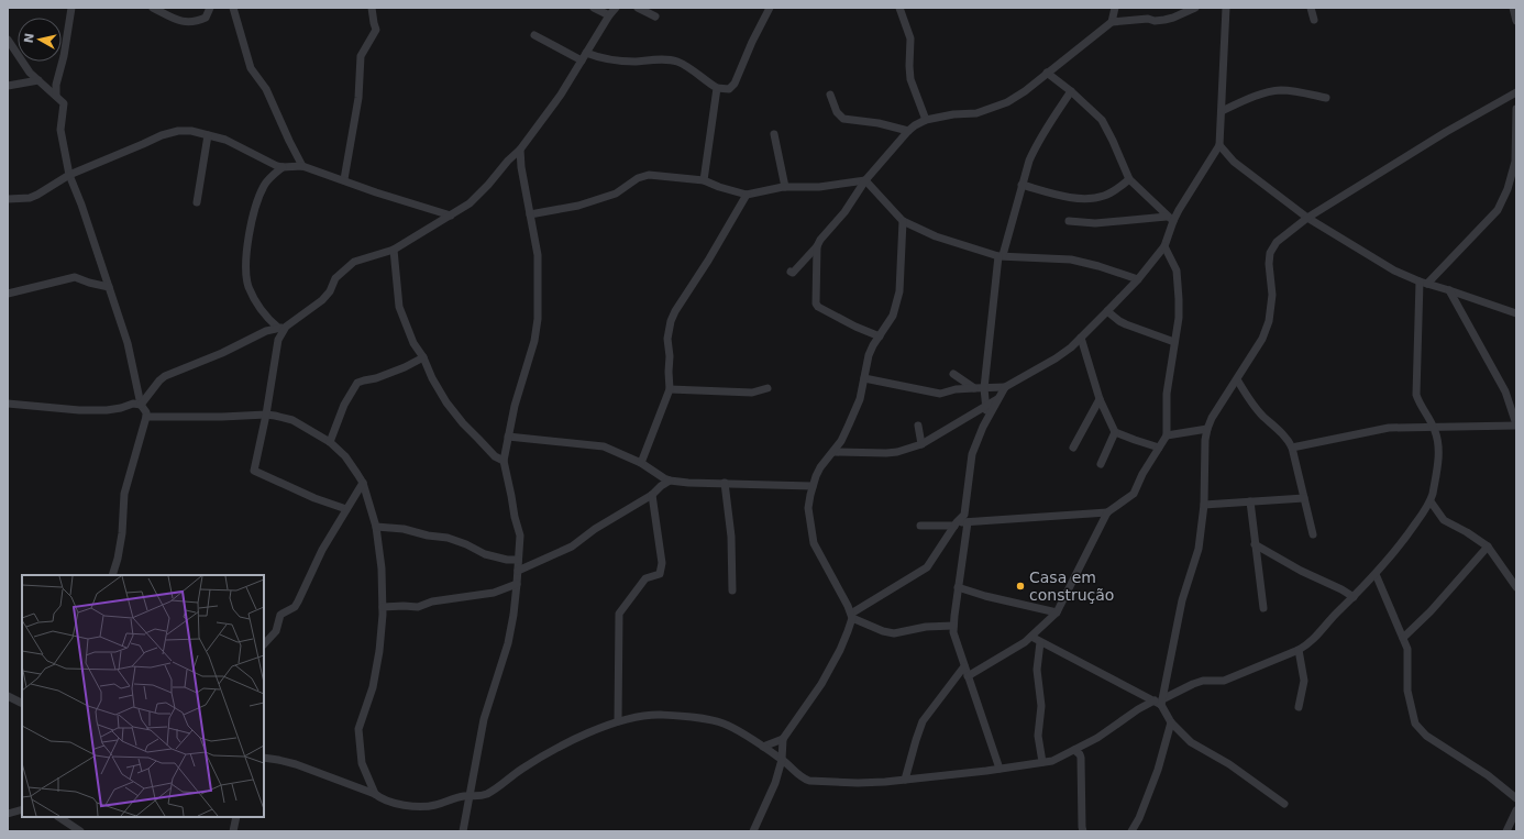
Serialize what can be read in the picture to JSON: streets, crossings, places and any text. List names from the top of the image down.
{
  "places": ["Casa em construção"],
  "north": "left"
}
